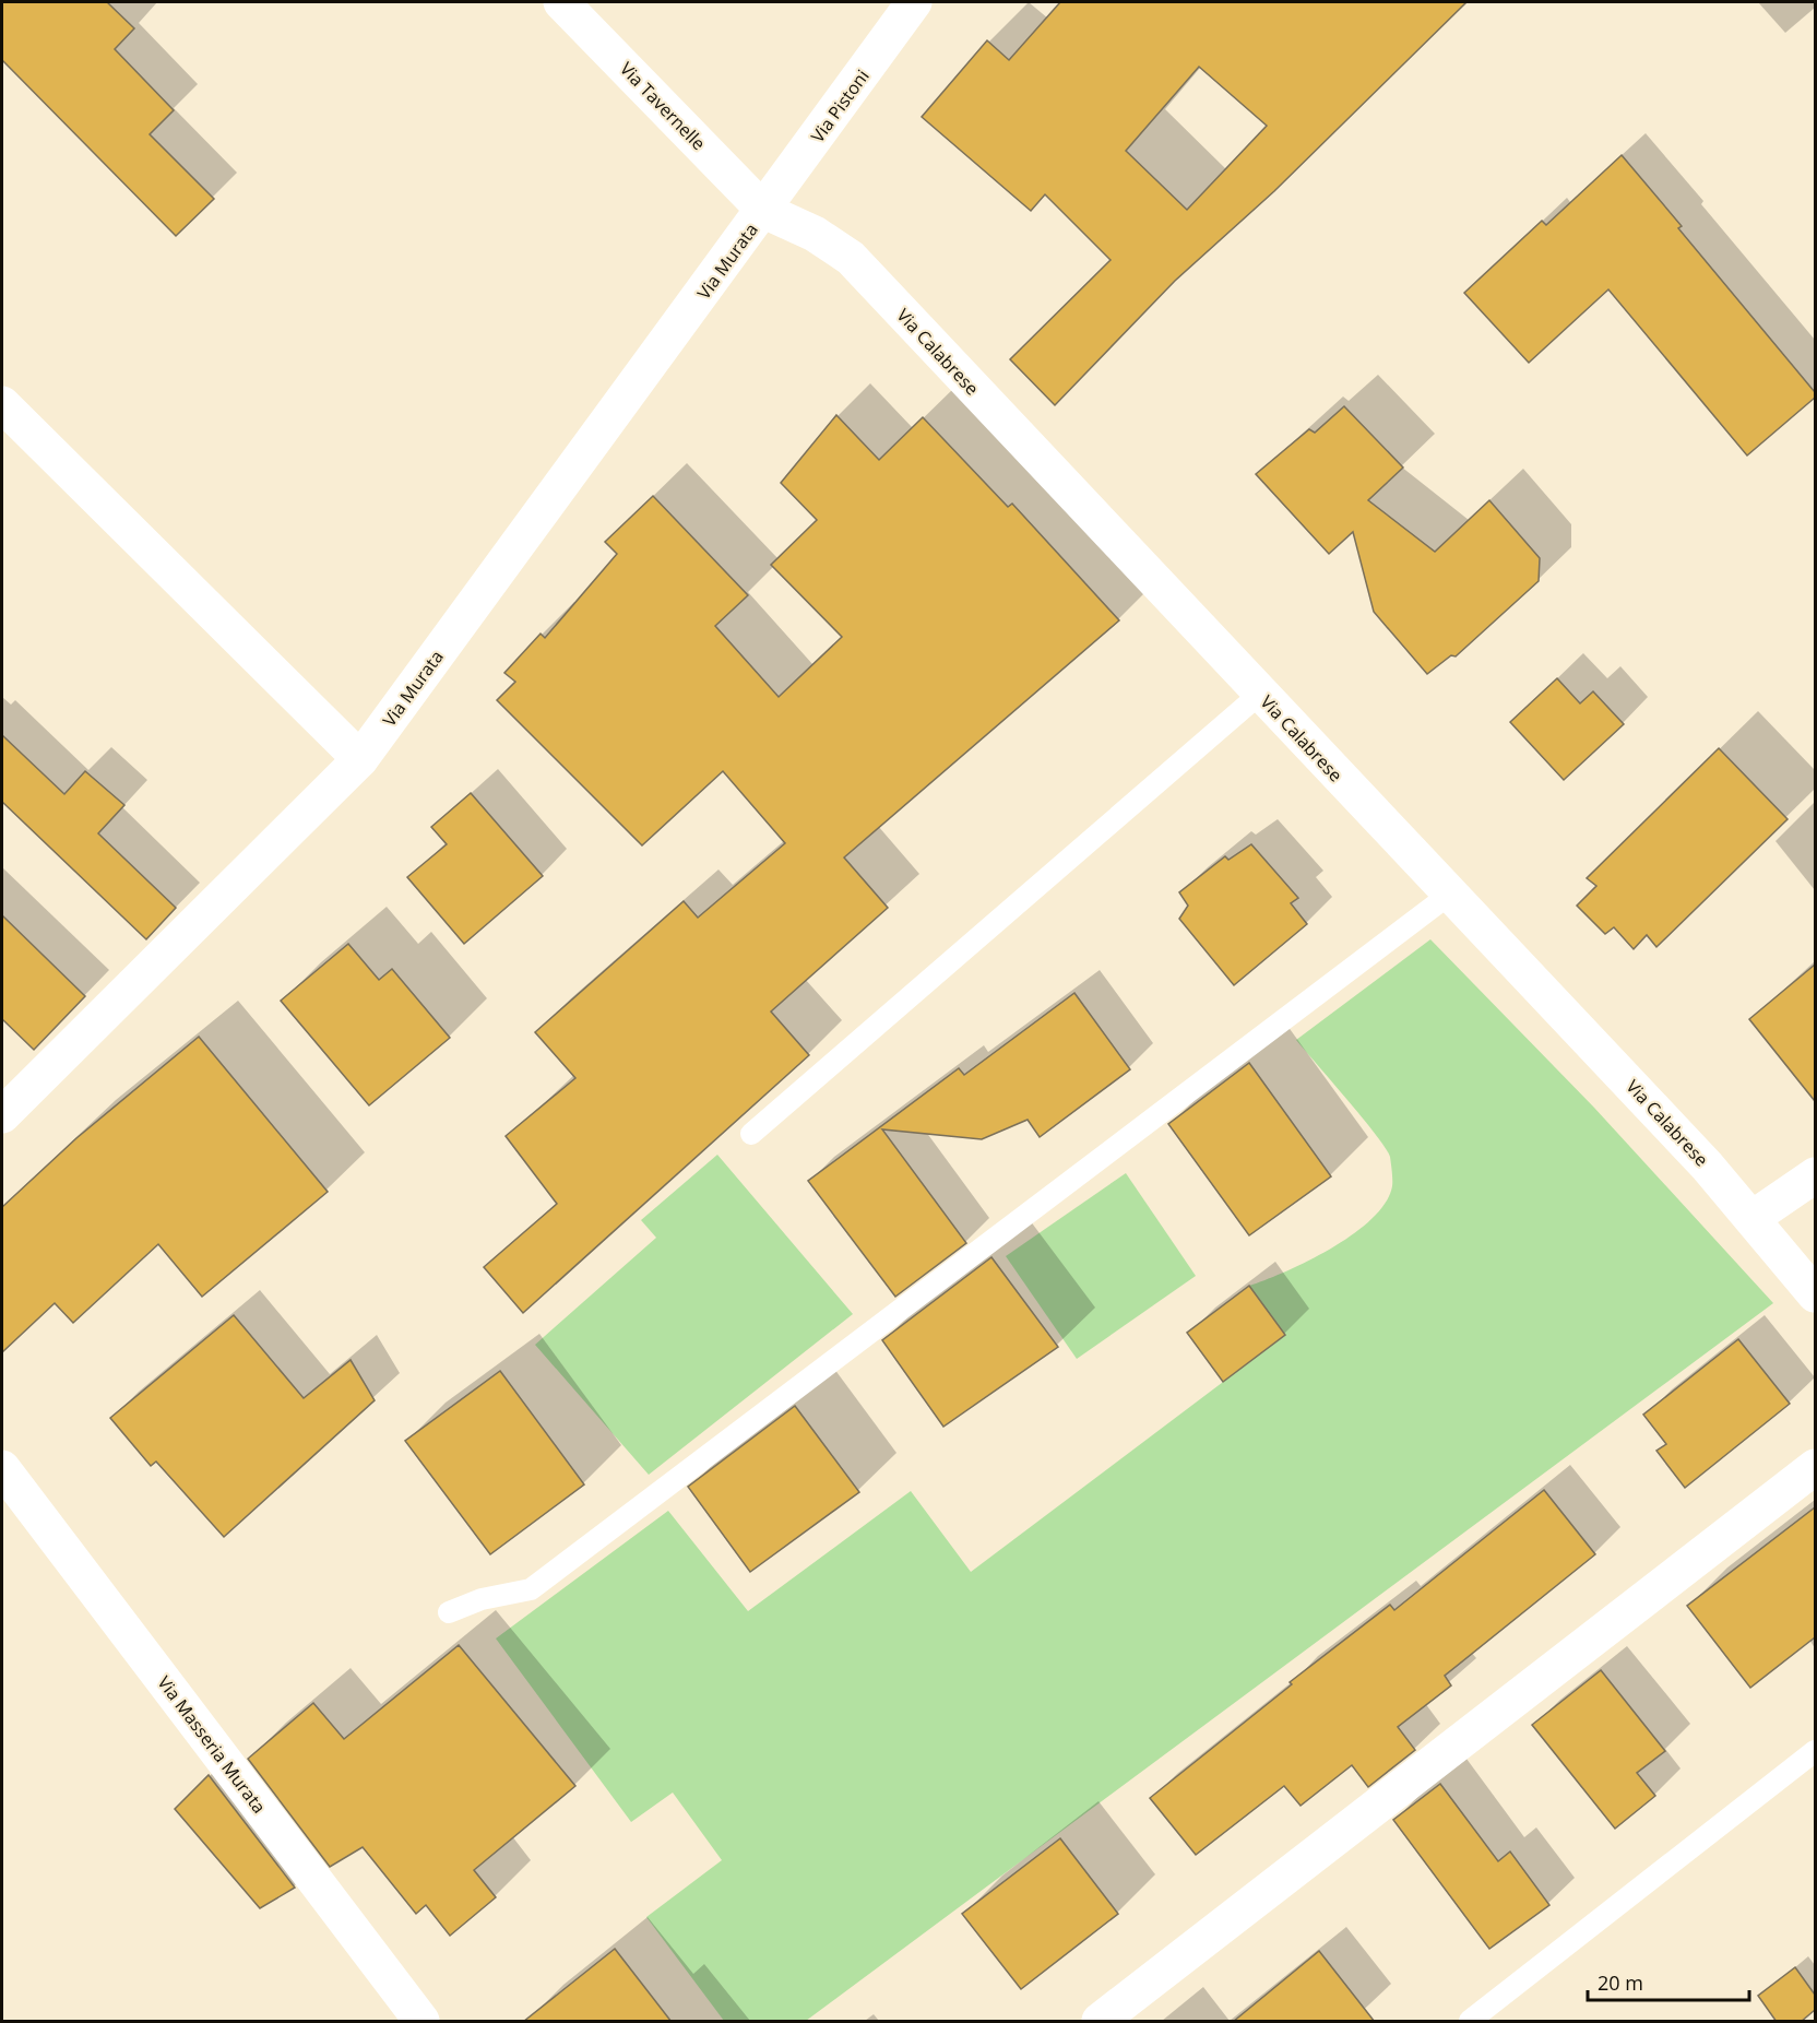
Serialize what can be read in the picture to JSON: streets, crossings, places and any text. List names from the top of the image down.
{
  "streets": {
    "street": [
      "Via Tavernelle",
      "Via Pistoni",
      "Via Murata",
      "Via Calabrese",
      "Via Masseria Murata"
    ]
  },
  "crossings": [
    ["Via Tavernelle", "Via Pistoni"],
    ["Via Tavernelle", "Via Murata"],
    ["Via Tavernelle", "Via Calabrese"],
    ["Via Pistoni", "Via Murata"],
    ["Via Pistoni", "Via Calabrese"],
    ["Via Murata", "Via Calabrese"]
  ],
  "scale_bar": "20 m"
}
